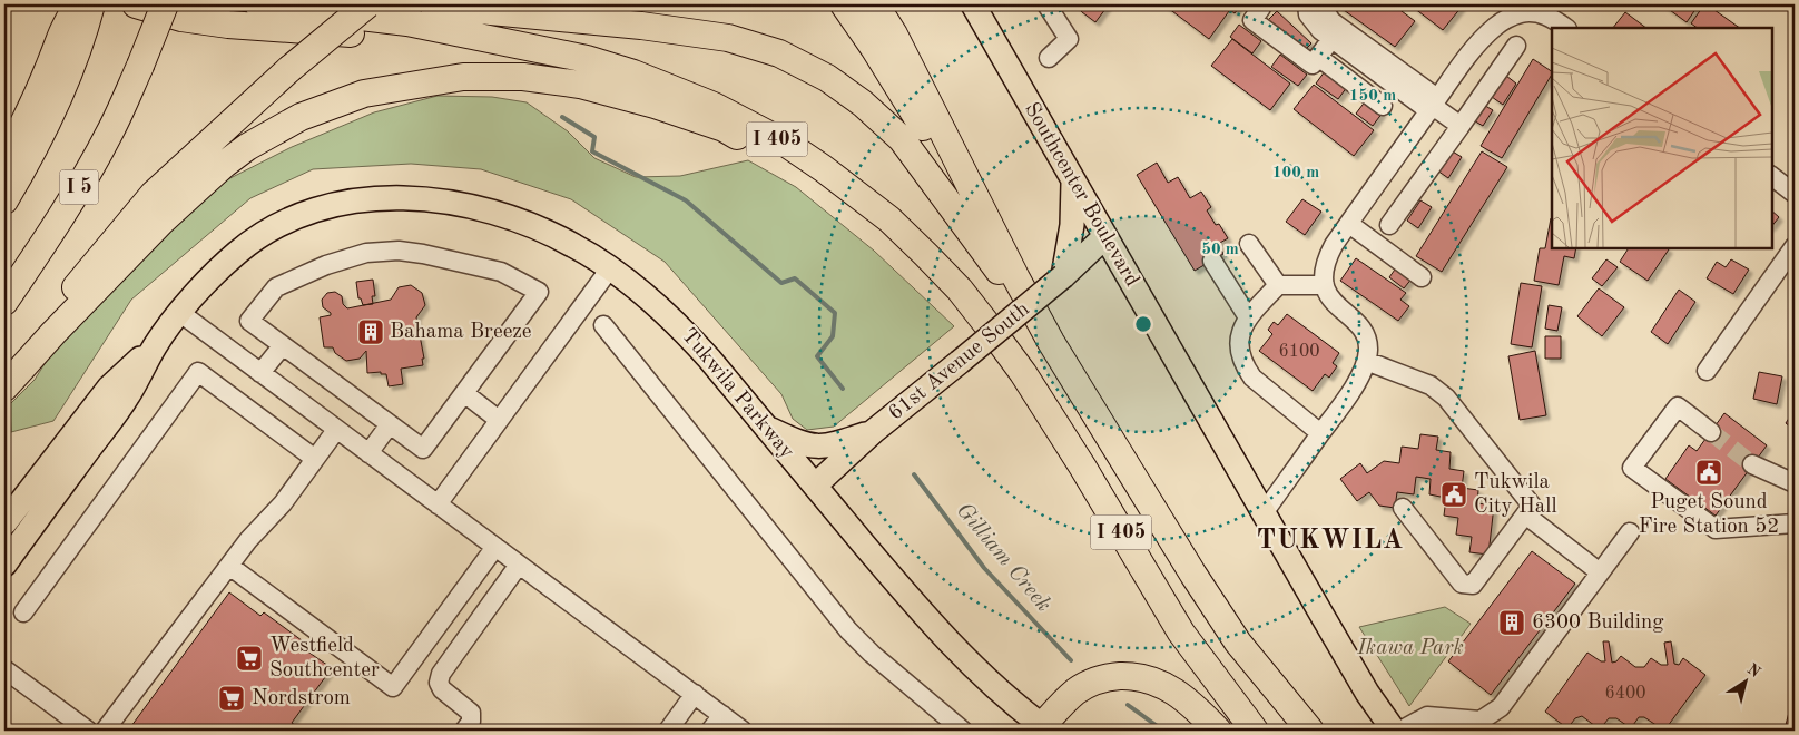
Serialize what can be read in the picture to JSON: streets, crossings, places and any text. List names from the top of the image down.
{
  "streets": {
    "highway": ["I 405", "I 5"],
    "main road": ["Southcenter Boulevard", "61st Avenue South", "Tukwila Parkway"]
  },
  "crossings": [
    ["Southcenter Boulevard", "61st Avenue South"],
    ["61st Avenue South", "Tukwila Parkway"]
  ],
  "districts": ["TUKWILA"],
  "water": ["Gilliam Creek"],
  "parks": ["Ikawa Park"],
  "places": {
    "building": ["Bahama Breeze", "6300 Building"],
    "public building": ["Puget Sound Fire Station 52", "Tukwila City Hall"],
    "supermarket": ["Westfield Southcenter", "Nordstrom"]
  },
  "house_numbers": ["6100", "6400"],
  "north": "top right",
  "rings": ["150 m", "100 m", "50 m"]
}
